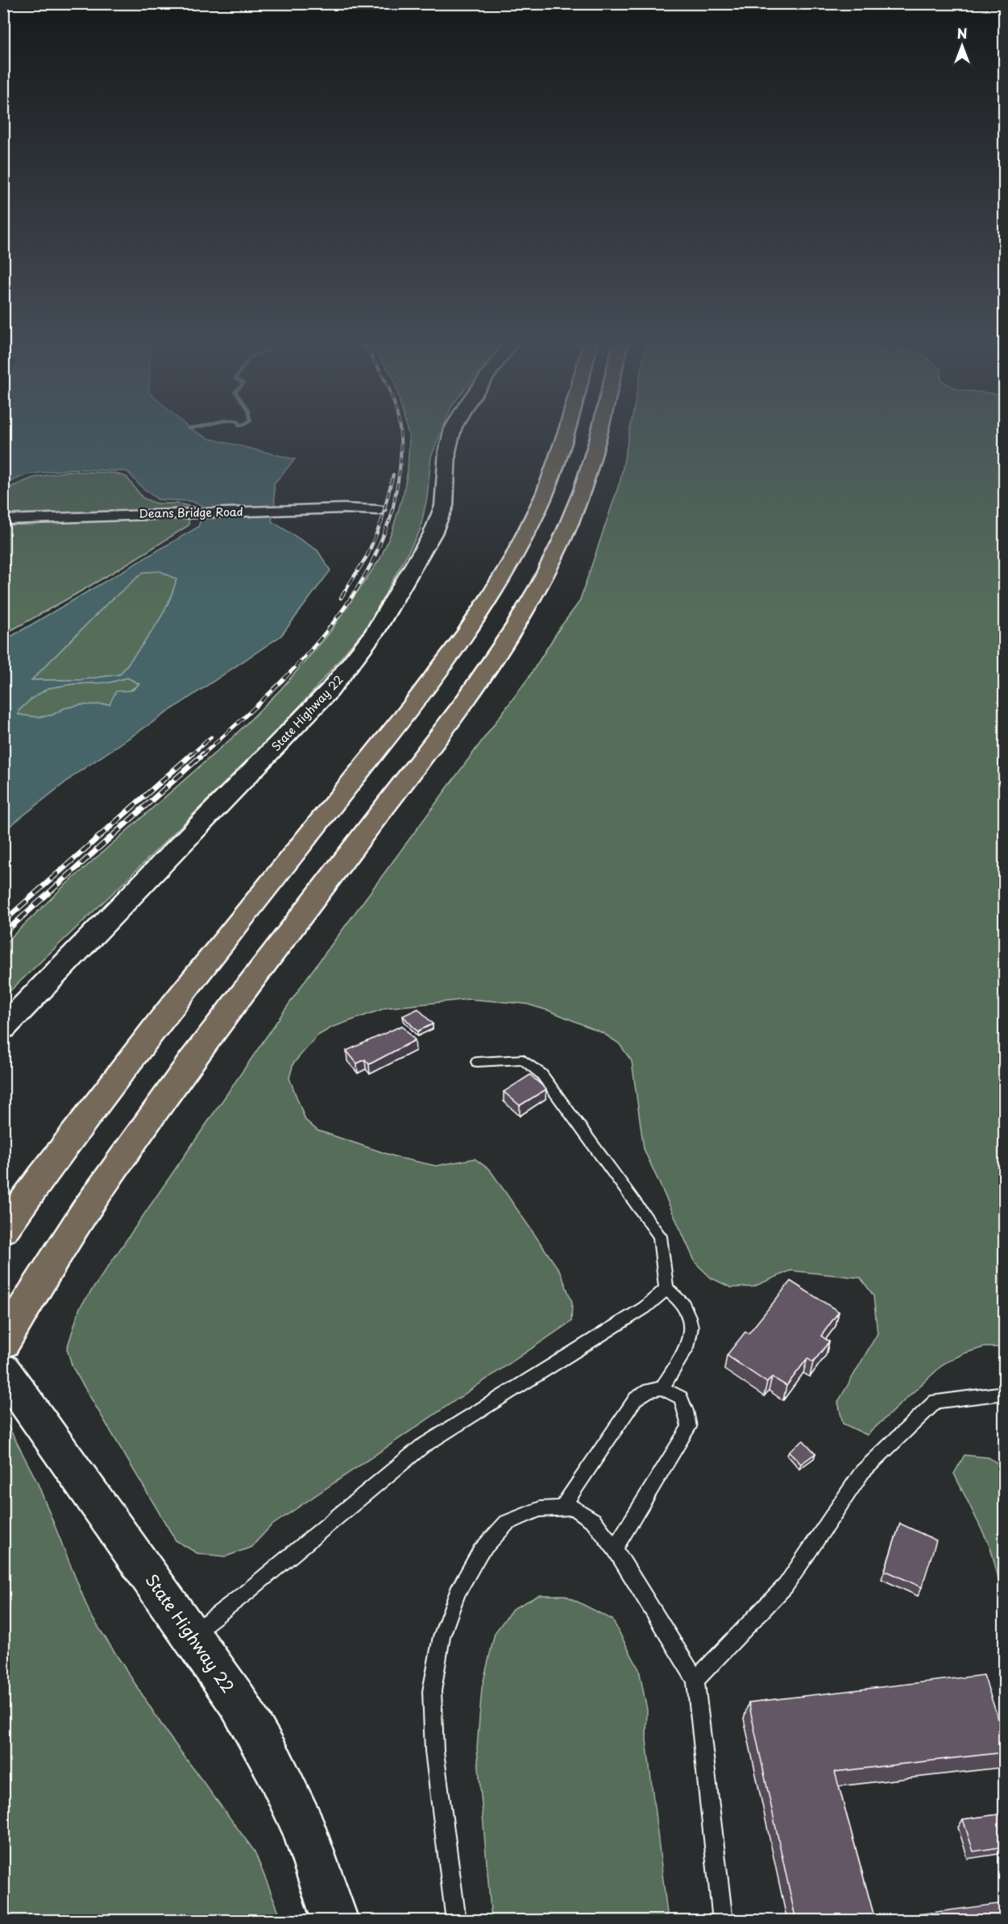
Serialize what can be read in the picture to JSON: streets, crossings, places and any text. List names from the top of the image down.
{
  "streets": {
    "main road": ["State Highway 22"],
    "street": ["Deans Bridge Road"]
  },
  "north": "top"
}
